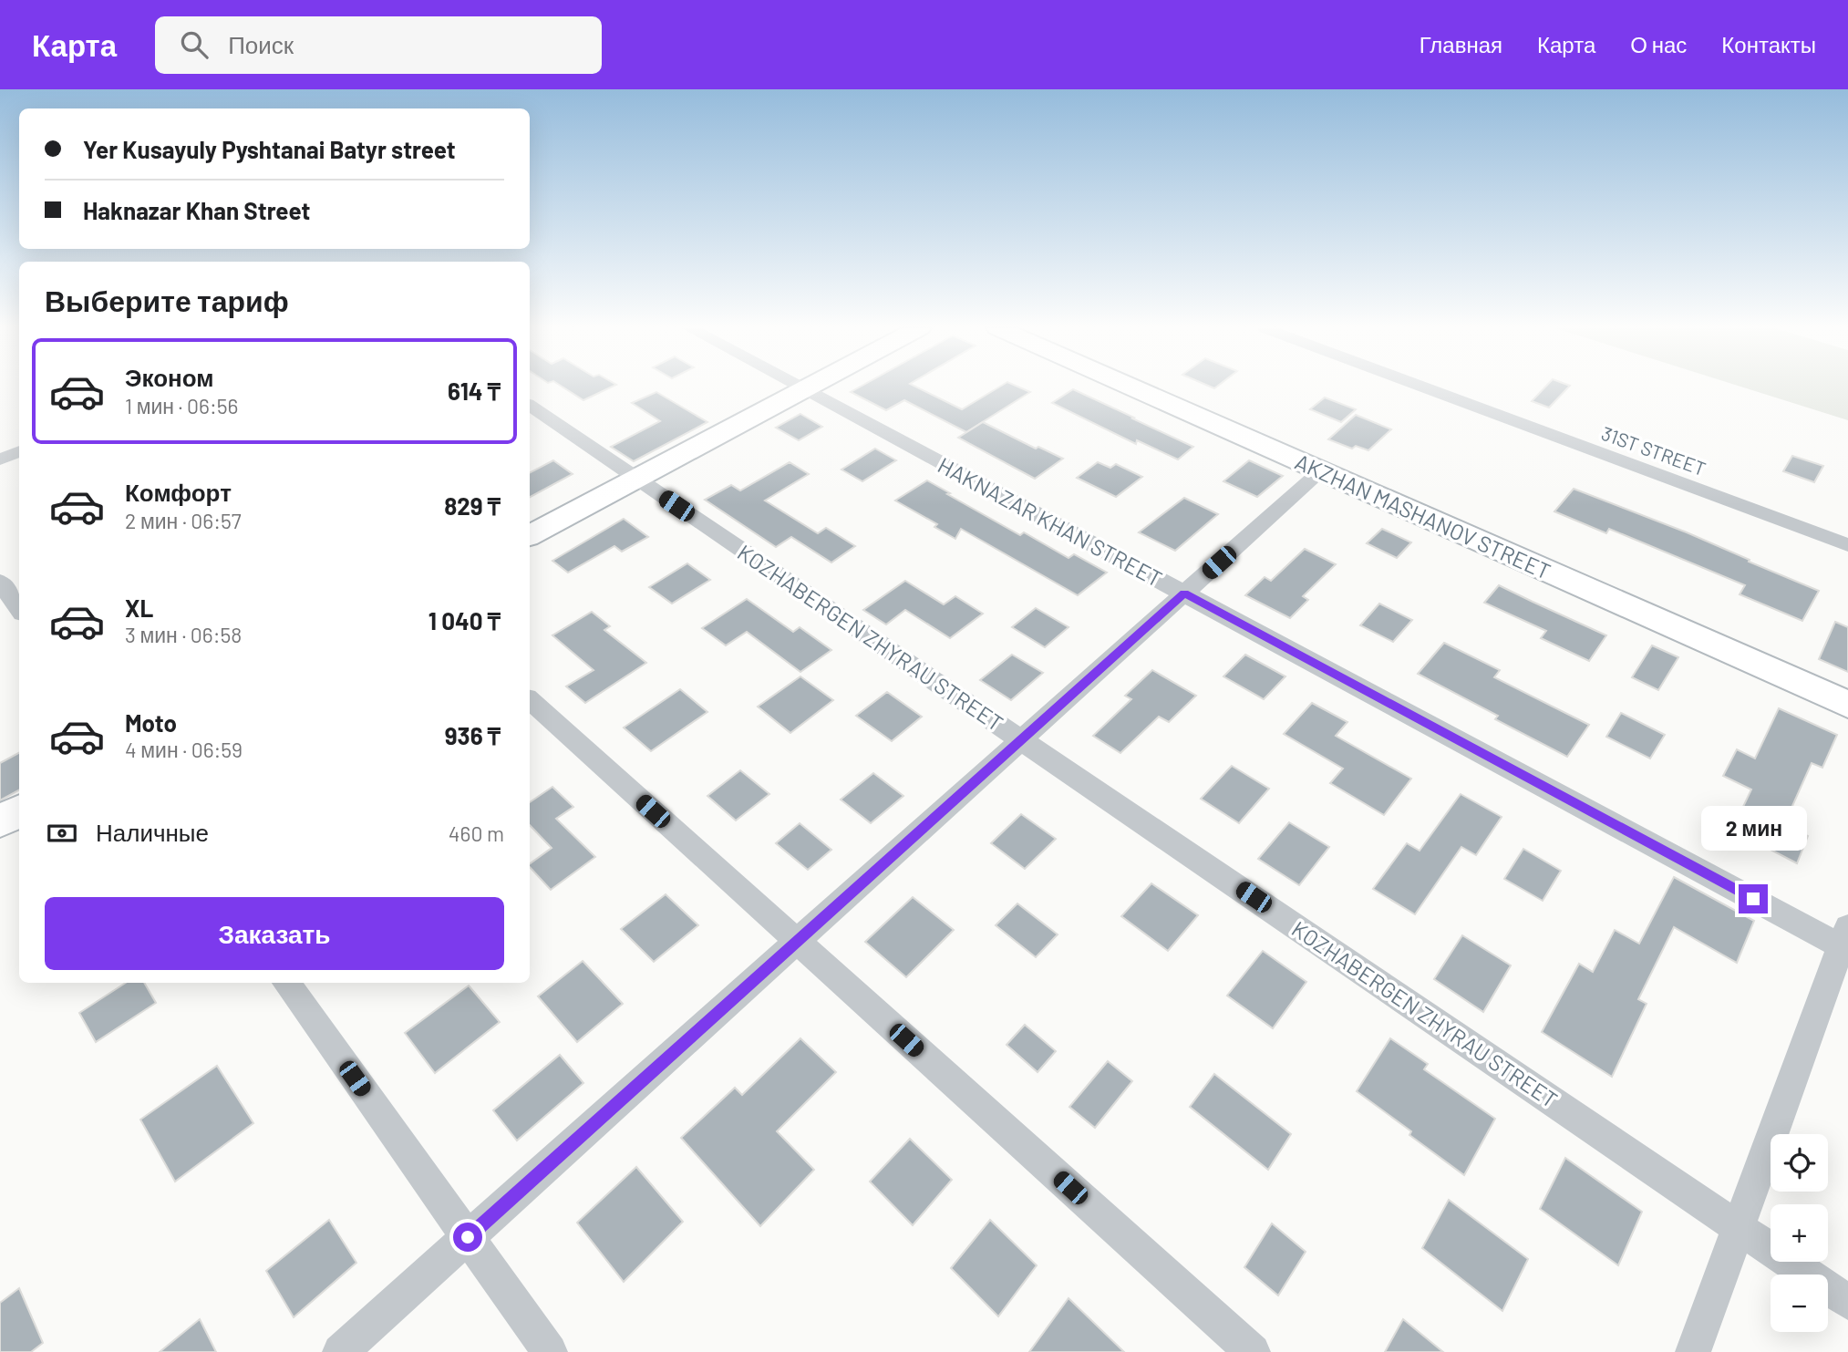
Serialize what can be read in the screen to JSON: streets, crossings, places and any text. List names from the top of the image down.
{
  "streets": {
    "street": [
      "31ST STREET",
      "AKZHAN MASHANOV STREET",
      "HAKNAZAR KHAN STREET",
      "KOZHABERGEN ZHYRAU STREET"
    ]
  },
  "page": {
    "header": "Карта",
    "search": "Поиск",
    "nav": [
      "Главная",
      "Карта",
      "О нас",
      "Контакты"
    ],
    "banner": ["Yer Kusayuly Pyshtanai Batyr street", "Haknazar Khan Street"],
    "heading": "Выберите тариф",
    "list": [
      {
        "name": "Эконом",
        "note": "1 мин · 06:56",
        "value": "614 ₸"
      },
      {
        "name": "Комфорт",
        "note": "2 мин · 06:57",
        "value": "829 ₸"
      },
      {
        "name": "XL",
        "note": "3 мин · 06:58",
        "value": "1 040 ₸"
      },
      {
        "name": "Moto",
        "note": "4 мин · 06:59",
        "value": "936 ₸"
      }
    ],
    "pay": ["Наличные", "460 m"],
    "bubble": "2 мин",
    "buttons": "Заказать",
    "map_buttons": ["+", "−"]
  }
}
